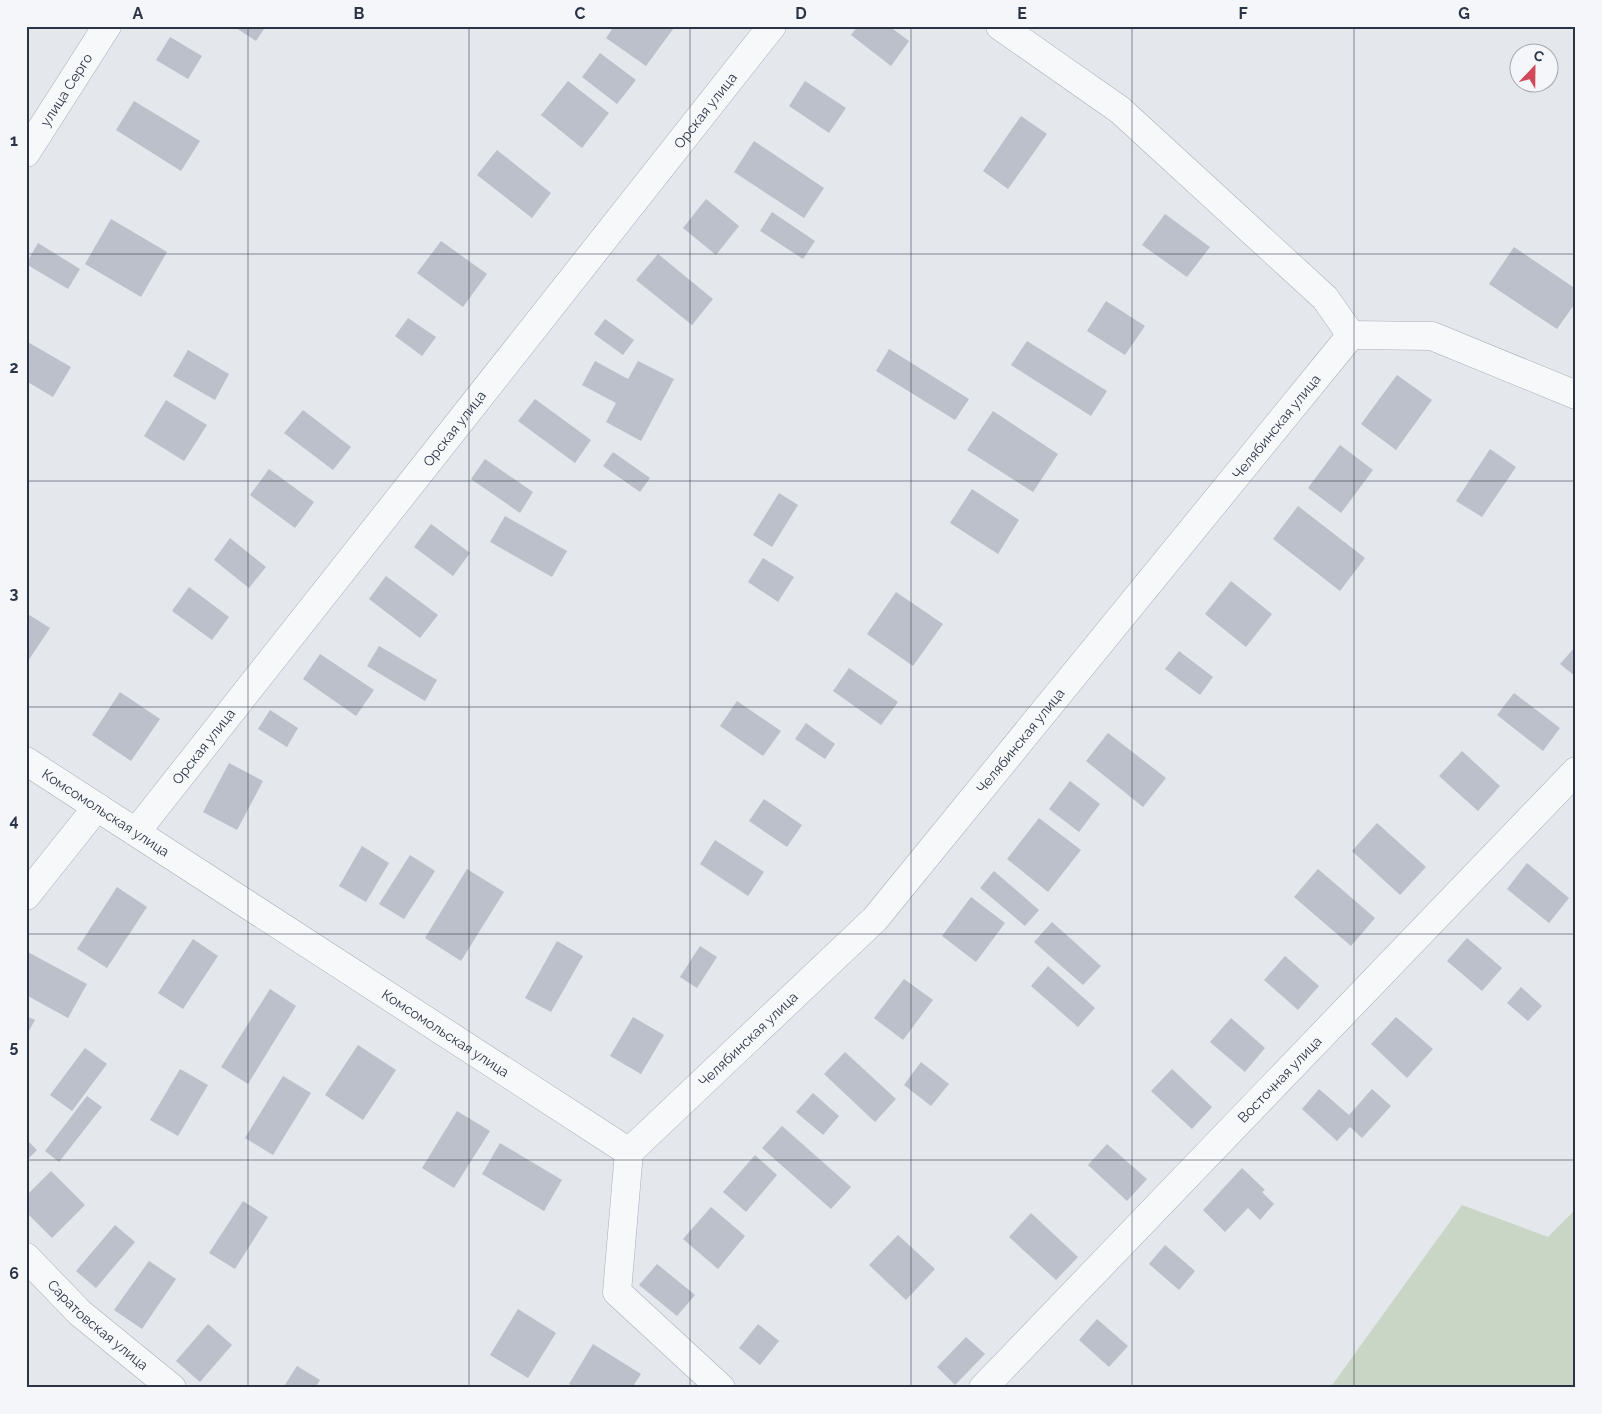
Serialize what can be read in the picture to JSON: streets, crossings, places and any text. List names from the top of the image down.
{
  "streets": {
    "street": [
      "улица Серго",
      "Орская улица",
      "Челябинская улица",
      "Комсомольская улица",
      "Восточная улица",
      "Саратовская улица"
    ]
  },
  "crossings": [
    ["Орская улица", "Комсомольская улица"],
    ["Челябинская улица", "Комсомольская улица"]
  ],
  "north": "top",
  "grid": {
    "columns": [
      "A",
      "B",
      "C",
      "D",
      "E",
      "F",
      "G"
    ],
    "rows": [
      "1",
      "2",
      "3",
      "4",
      "5",
      "6"
    ]
  }
}
